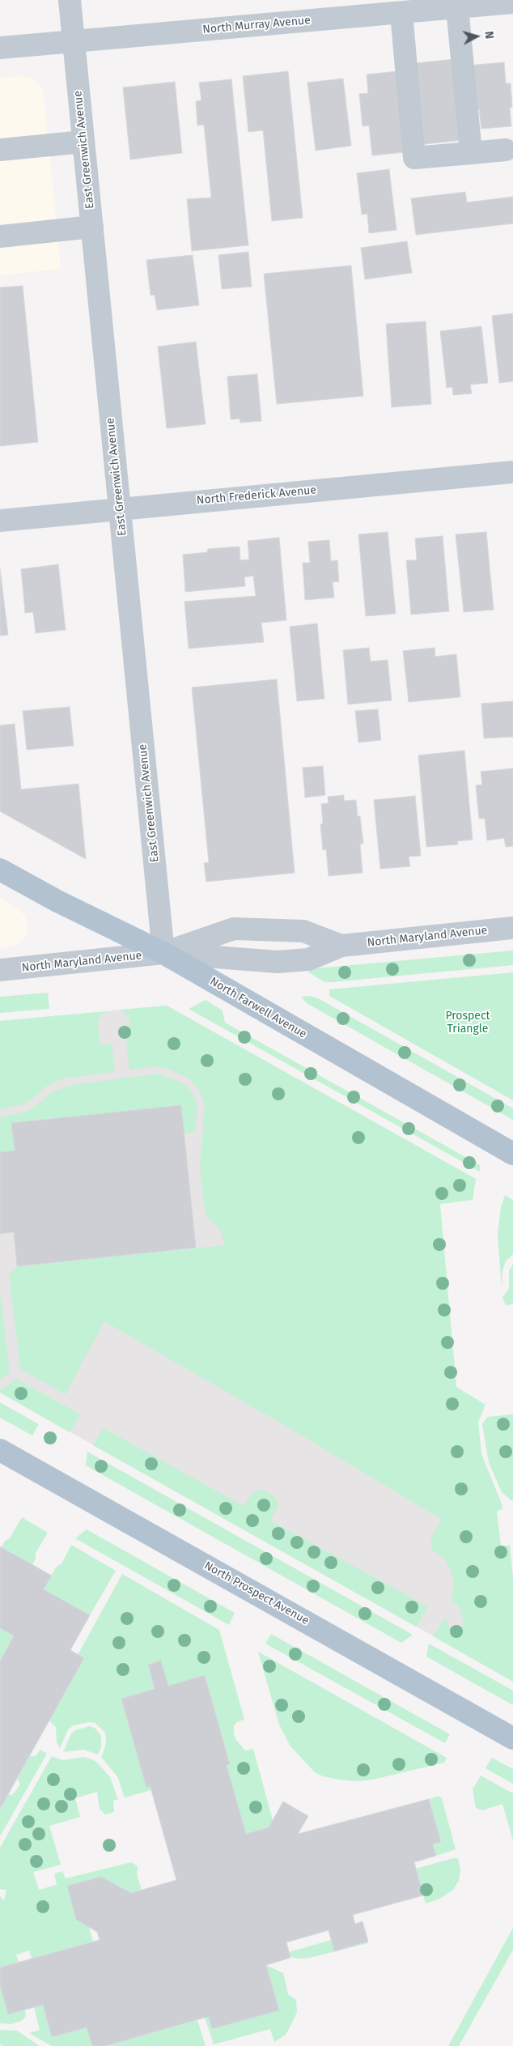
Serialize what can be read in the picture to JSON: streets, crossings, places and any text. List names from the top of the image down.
{
  "streets": {
    "main road": ["North Farwell Avenue", "North Prospect Avenue"],
    "street": [
      "North Murray Avenue",
      "East Greenwich Avenue",
      "North Frederick Avenue",
      "North Maryland Avenue"
    ]
  },
  "crossings": [
    ["North Murray Avenue", "East Greenwich Avenue"],
    ["East Greenwich Avenue", "North Frederick Avenue"],
    ["East Greenwich Avenue", "North Maryland Avenue"],
    ["East Greenwich Avenue", "North Farwell Avenue"],
    ["North Maryland Avenue", "North Farwell Avenue"]
  ],
  "parks": ["Prospect Triangle"],
  "north": "right"
}
